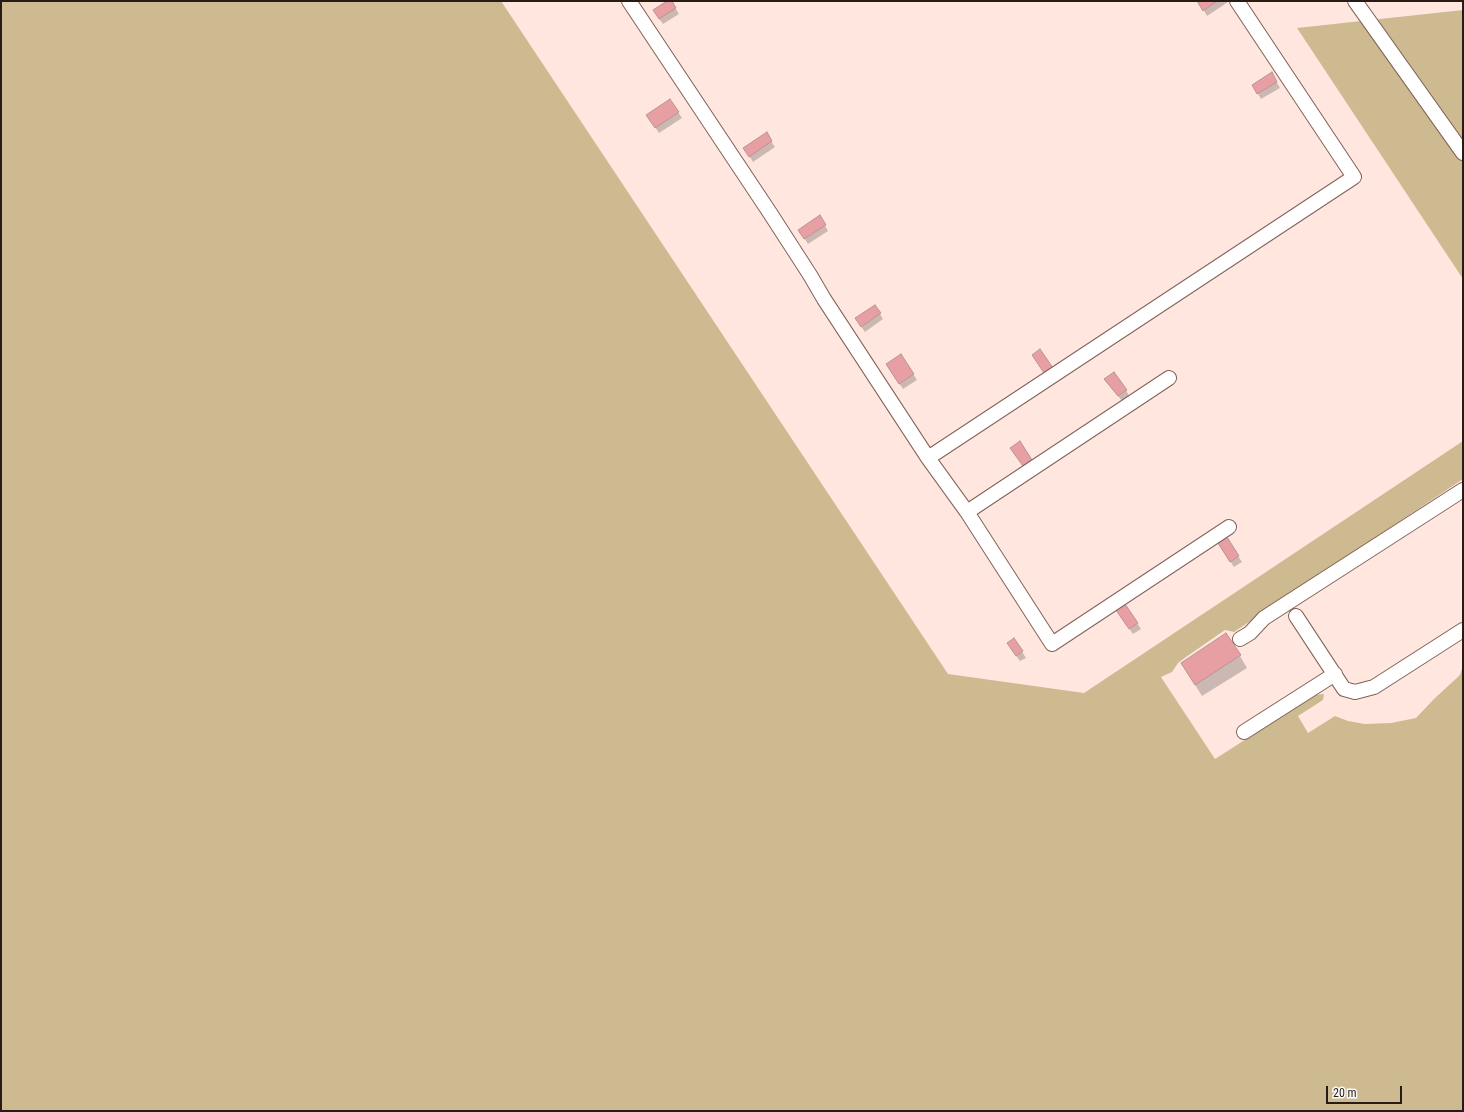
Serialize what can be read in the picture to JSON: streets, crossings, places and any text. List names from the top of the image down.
{
  "scale_bar": "20 m"
}
